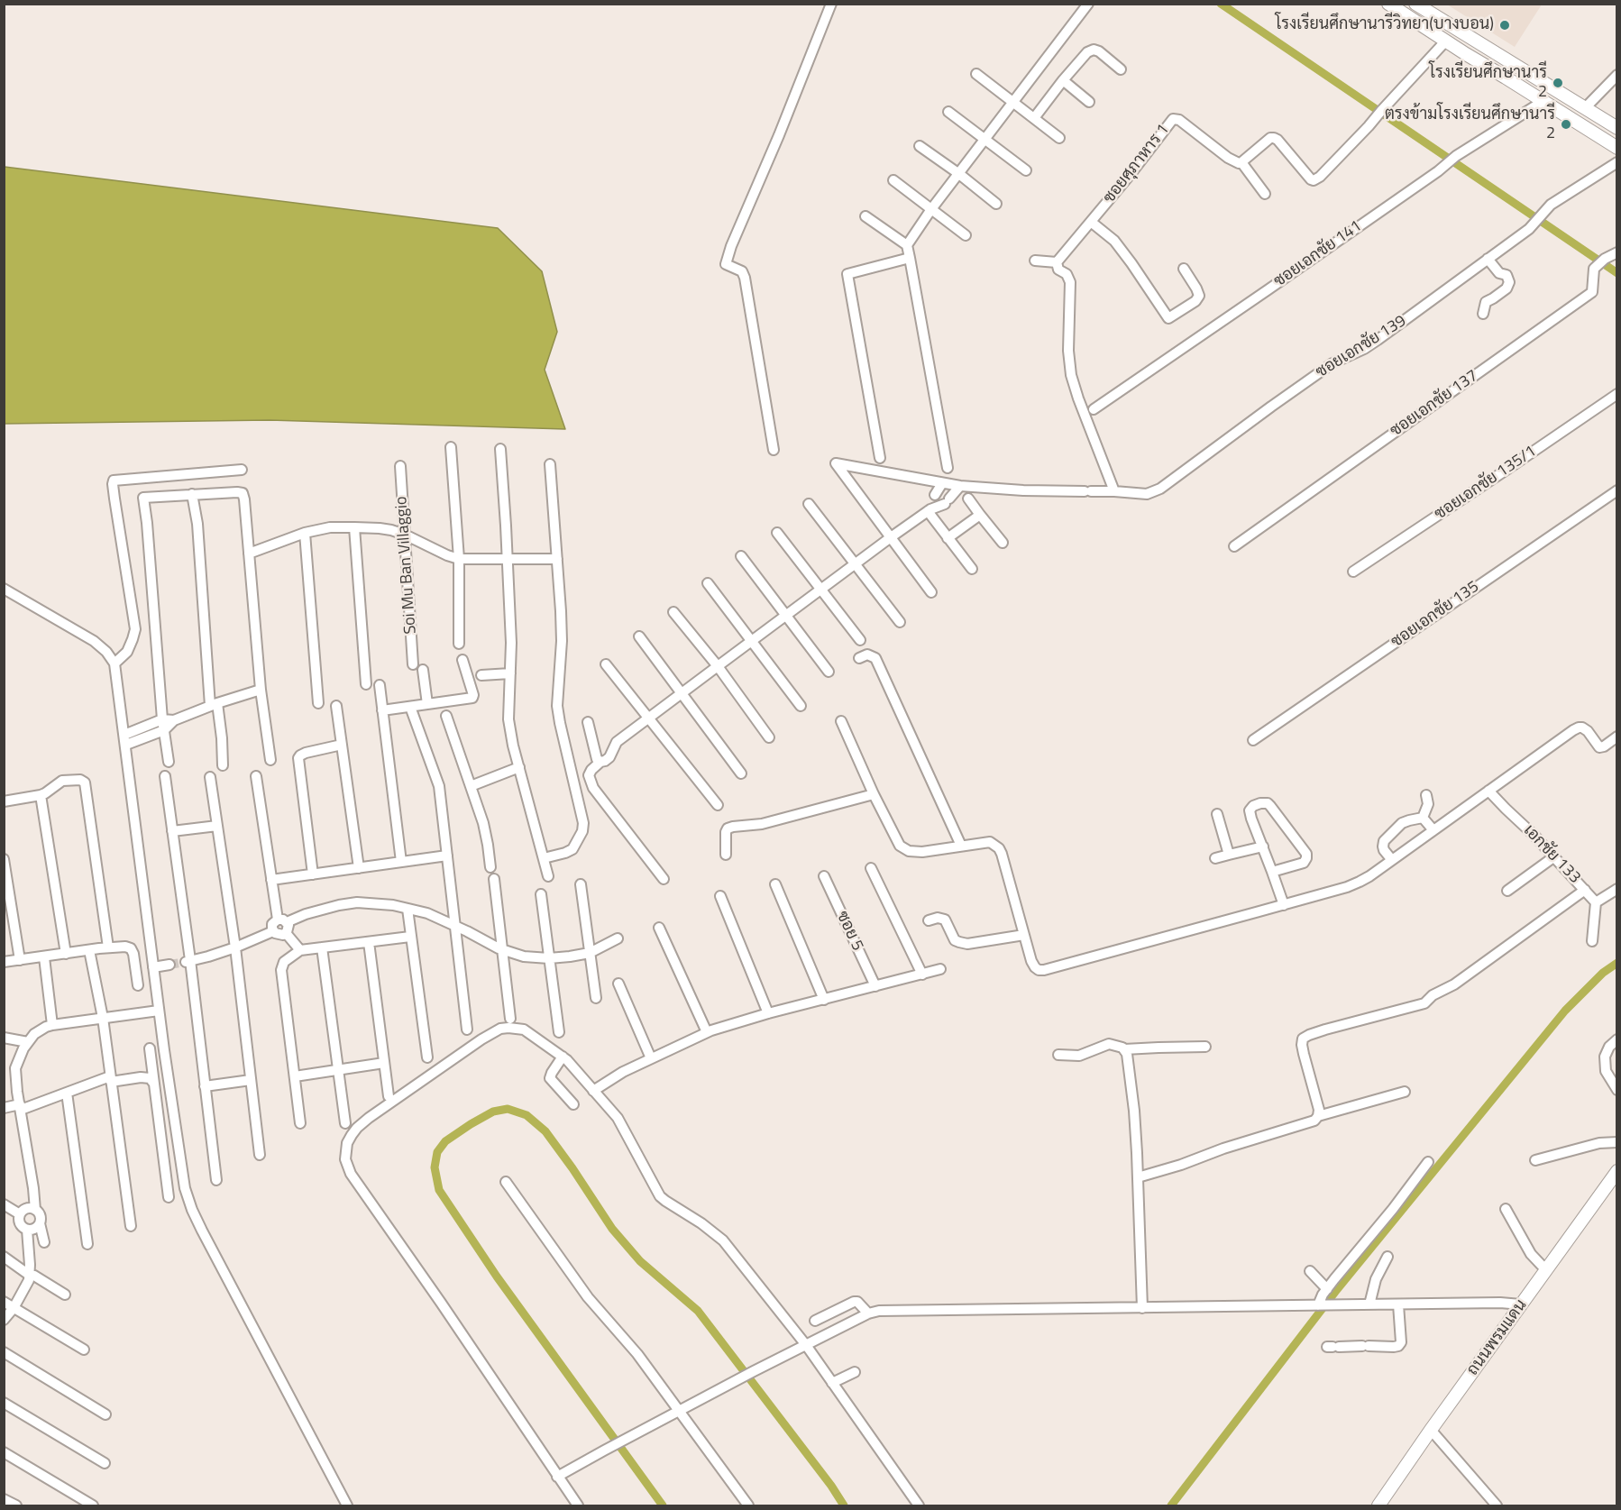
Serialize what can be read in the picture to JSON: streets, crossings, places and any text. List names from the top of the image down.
{
  "streets": {
    "main road": ["ถนนพรมแดน"],
    "street": [
      "ซอยศุภาหาร 1",
      "ซอยเอกชัย 141",
      "ซอยเอกชัย 139",
      "ซอยเอกชัย 137",
      "ซอยเอกชัย 135/1",
      "Soi Mu Ban Villaggio",
      "ซอยเอกชัย 135",
      "เอกชัย 133",
      "ซอย 5"
    ]
  },
  "places": ["โรงเรียนศึกษานารีวิทยา(บางบอน)", "โรงเรียนศึกษานารี 2", "ตรงข้ามโรงเรียนศึกษานารี 2"]
}
